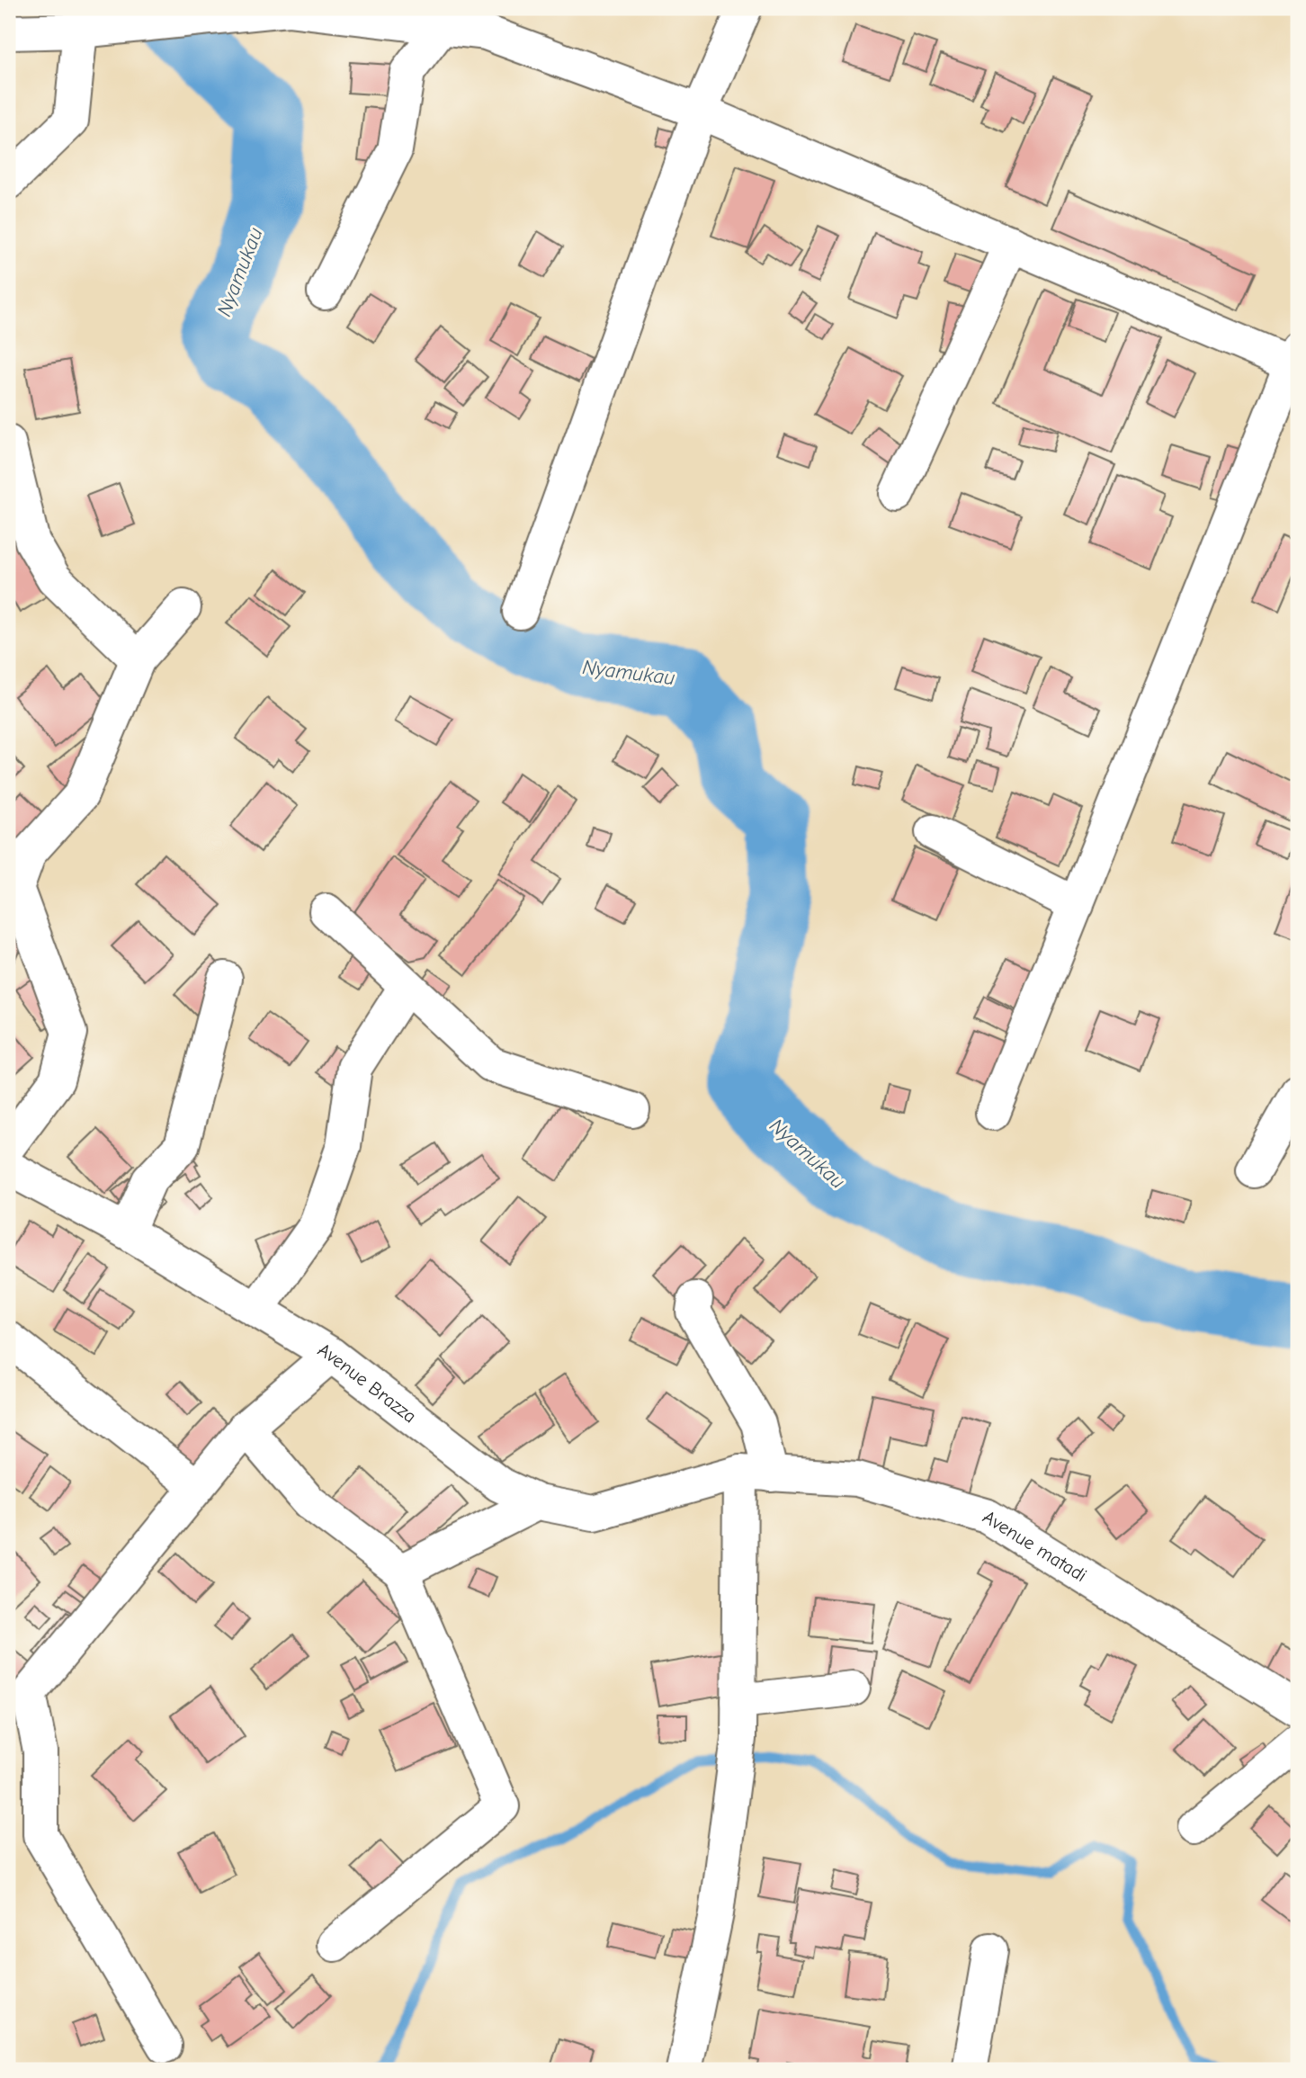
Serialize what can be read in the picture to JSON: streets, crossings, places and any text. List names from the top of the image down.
{
  "streets": {
    "street": ["Avenue Brazza", "Avenue matadi"]
  },
  "crossings": [
    ["Avenue Brazza", "Avenue matadi"]
  ],
  "water": ["Nyamukau"]
}
